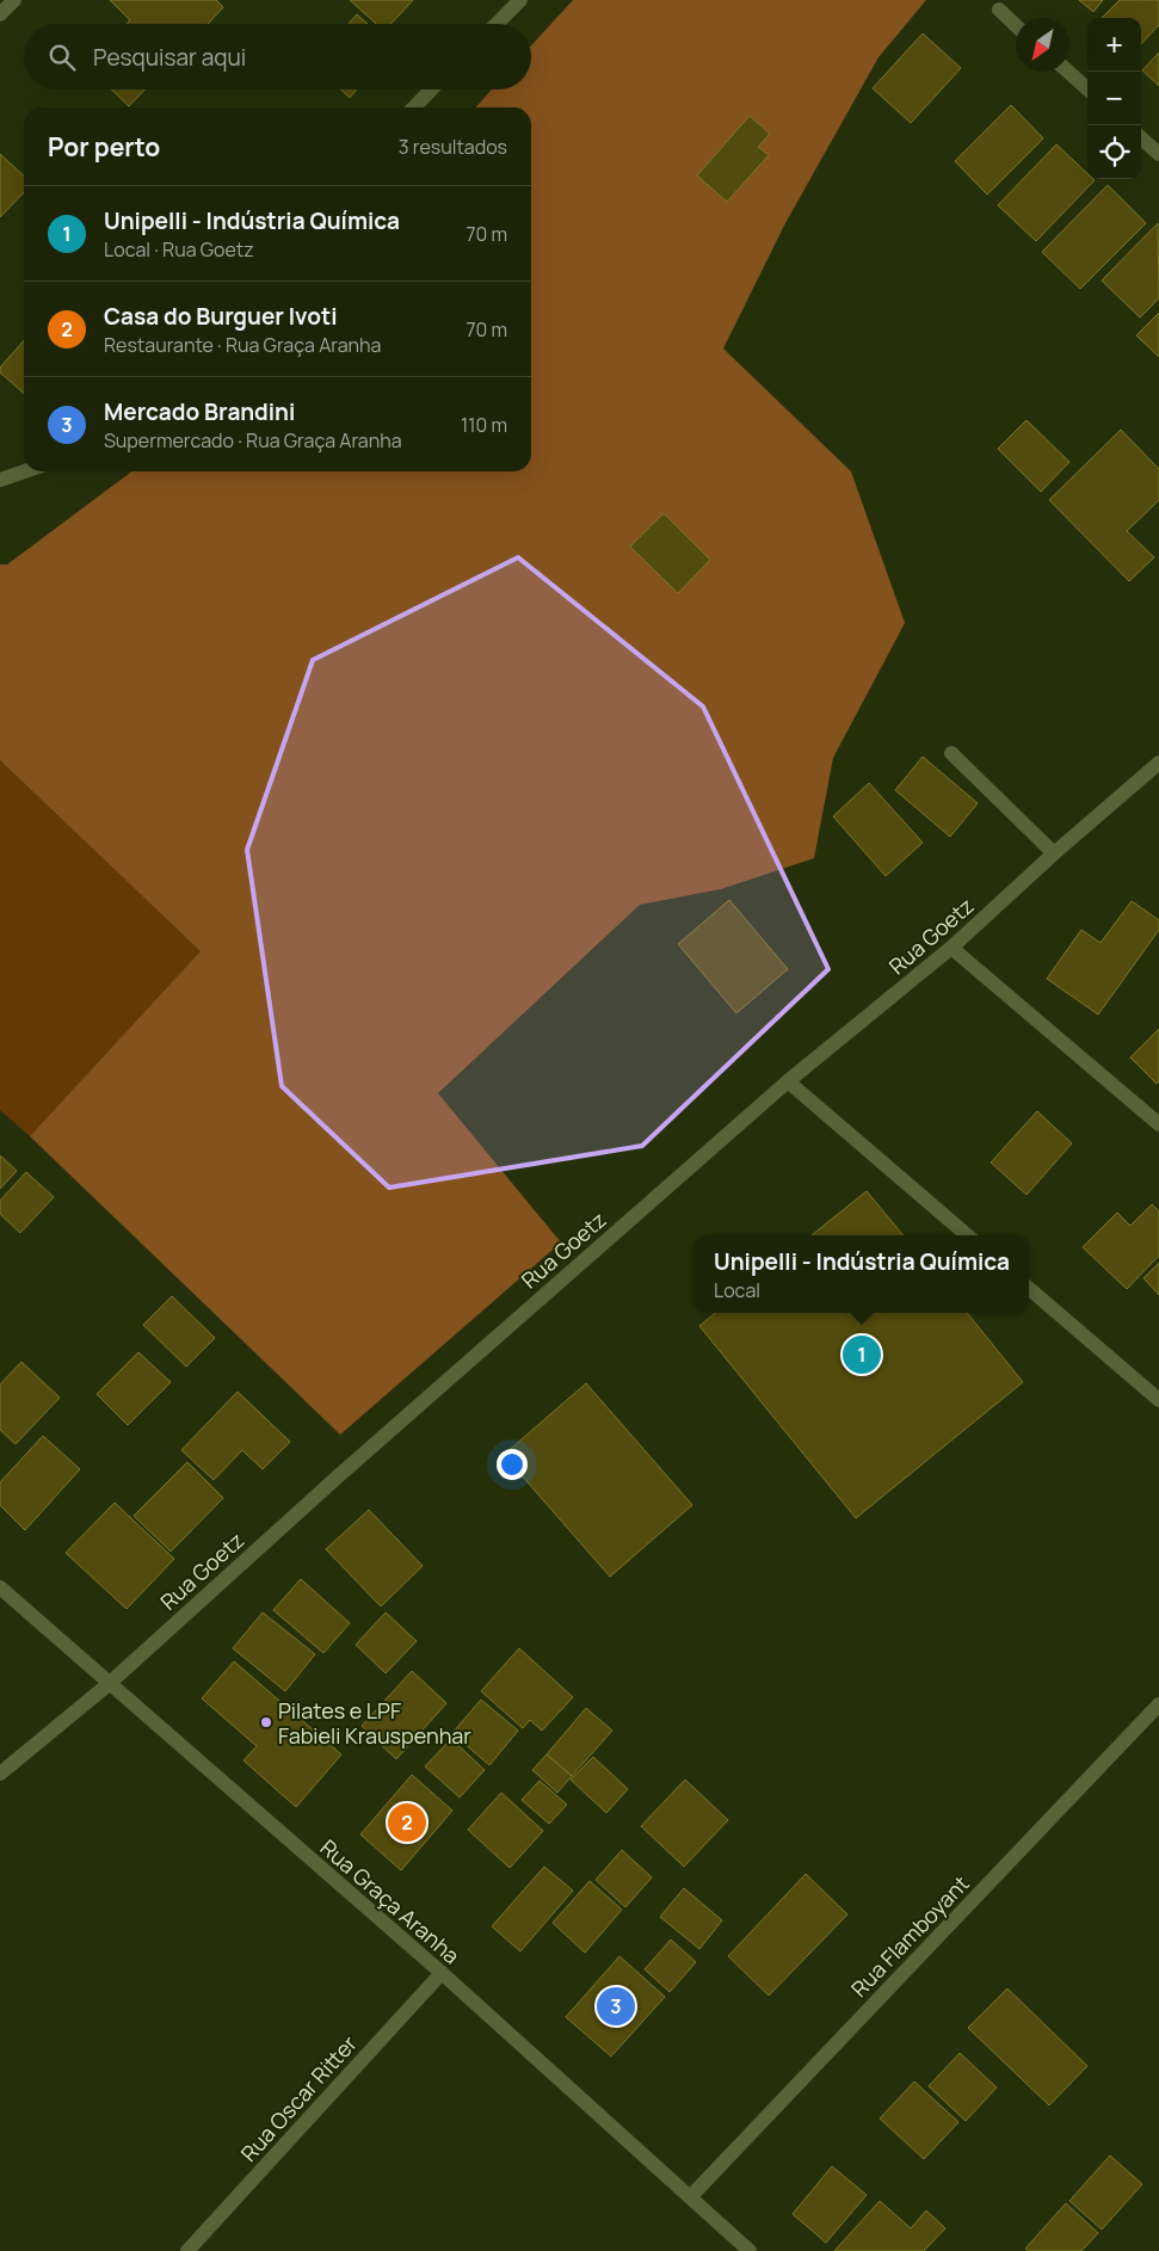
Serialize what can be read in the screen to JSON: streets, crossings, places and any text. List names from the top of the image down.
{
  "streets": {
    "street": [
      "Rua Goetz",
      "Rua Graça Aranha",
      "Rua Flamboyant",
      "Rua Oscar Ritter"
    ]
  },
  "crossings": [
    ["Rua Goetz", "Rua Graça Aranha"],
    ["Rua Graça Aranha", "Rua Flamboyant"],
    ["Rua Graça Aranha", "Rua Oscar Ritter"]
  ],
  "places": ["Pilates e LPF Fabieli Krauspenhar"],
  "north": "bottom left",
  "page": {
    "map_buttons": ["+", "−"],
    "search": "Pesquisar aqui",
    "heading": ["Por perto", "3 resultados"],
    "list": [
      {
        "mark": "1",
        "name": "Unipelli - Indústria Química",
        "note": "Local · Rua Goetz",
        "value": "70 m"
      },
      {
        "mark": "2",
        "name": "Casa do Burguer Ivoti",
        "note": "Restaurante · Rua Graça Aranha",
        "value": "70 m"
      },
      {
        "mark": "3",
        "name": "Mercado Brandini",
        "note": "Supermercado · Rua Graça Aranha",
        "value": "110 m"
      }
    ],
    "popup": ["Unipelli - Indústria Química", "Local"],
    "pins": ["1", "2", "3"]
  }
}
